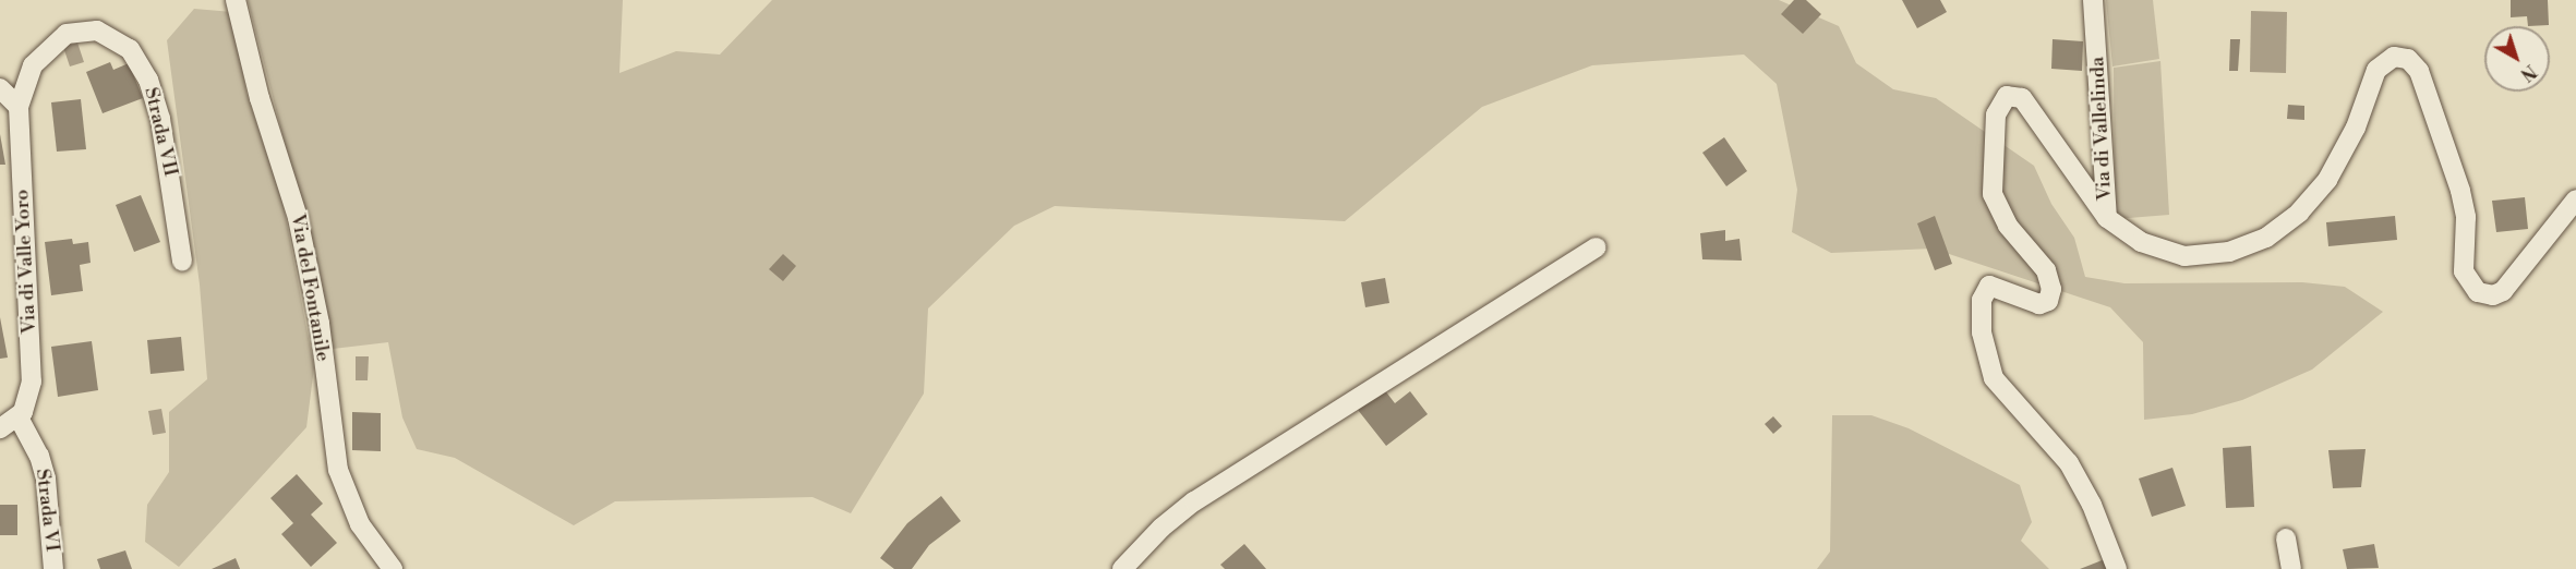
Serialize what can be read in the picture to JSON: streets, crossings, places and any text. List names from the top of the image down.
{
  "streets": {
    "street": [
      "Via di Vallelinda",
      "Strada VII",
      "Via di Valle Yoro",
      "Via del Fontanile",
      "Strada VI"
    ]
  },
  "crossings": [
    ["Strada VII", "Via di Valle Yoro"],
    ["Via di Valle Yoro", "Strada VI"]
  ],
  "north": "bottom right"
}
